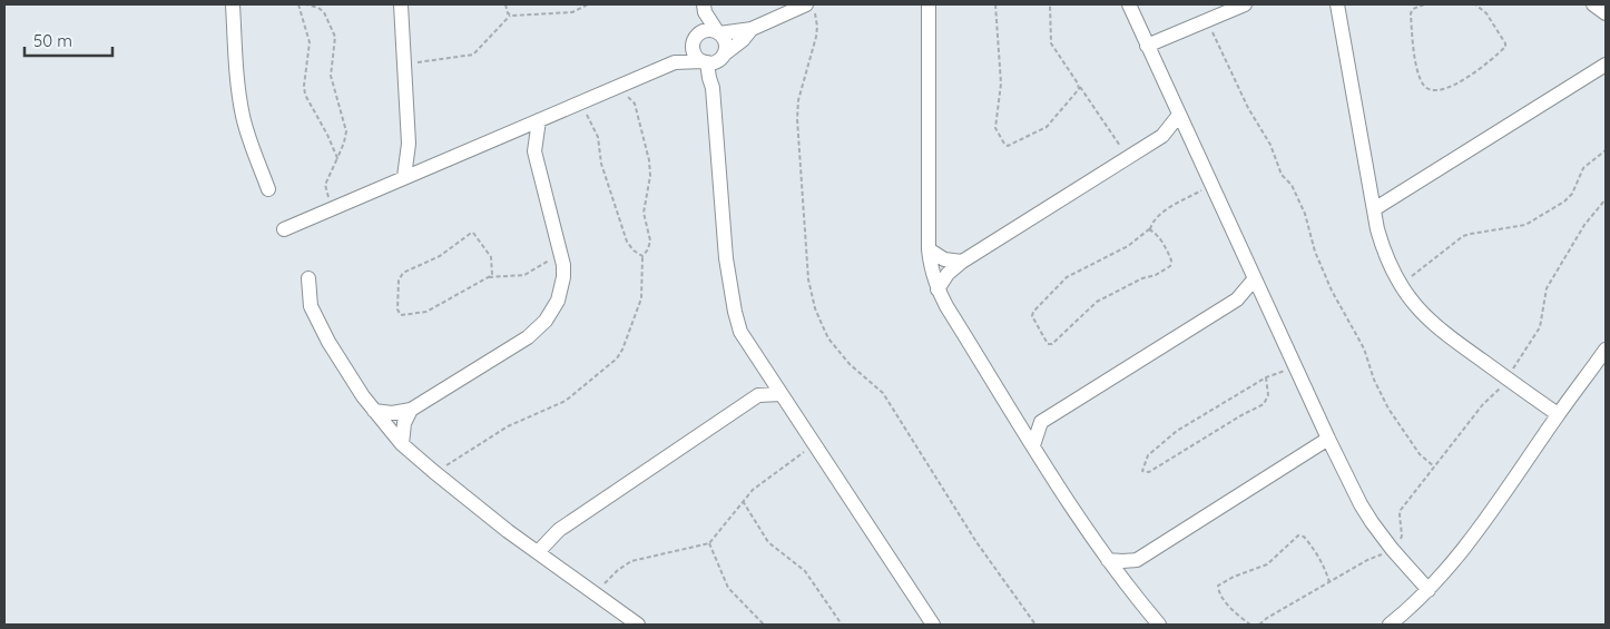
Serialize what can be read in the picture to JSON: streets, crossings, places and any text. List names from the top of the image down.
{
  "scale_bar": "50 m"
}
